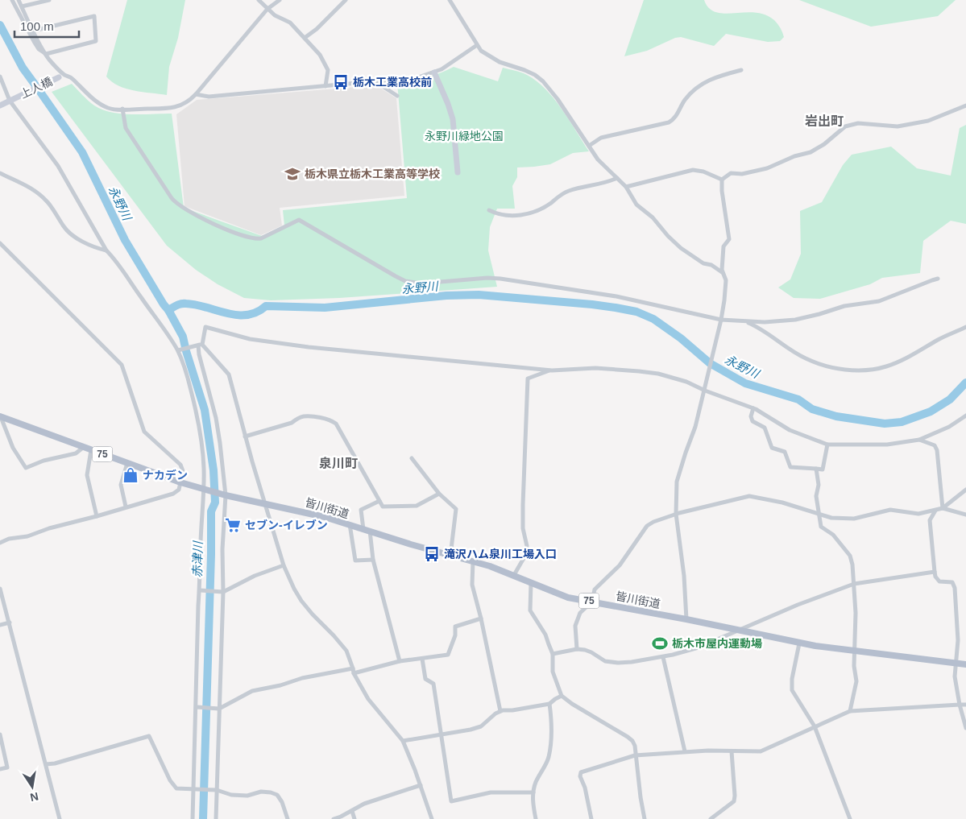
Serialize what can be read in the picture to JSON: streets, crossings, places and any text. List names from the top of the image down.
{
  "streets": {
    "main road": ["75", "皆川街道"],
    "street": ["上人橋"]
  },
  "crossings": [
    ["75", "皆川街道"]
  ],
  "districts": ["岩出町", "泉川町"],
  "water": ["永野川", "赤津川"],
  "parks": ["永野川緑地公園"],
  "places": {
    "bus stop": ["栃木工業高校前", "滝沢ハム泉川工場入口"],
    "school or university": ["栃木県立栃木工業高等学校"],
    "shop": ["ナカデン"],
    "supermarket": ["セブン-イレブン"],
    "sports": ["栃木市屋内運動場"]
  },
  "scale_bar": "100 m",
  "north": "bottom"
}
